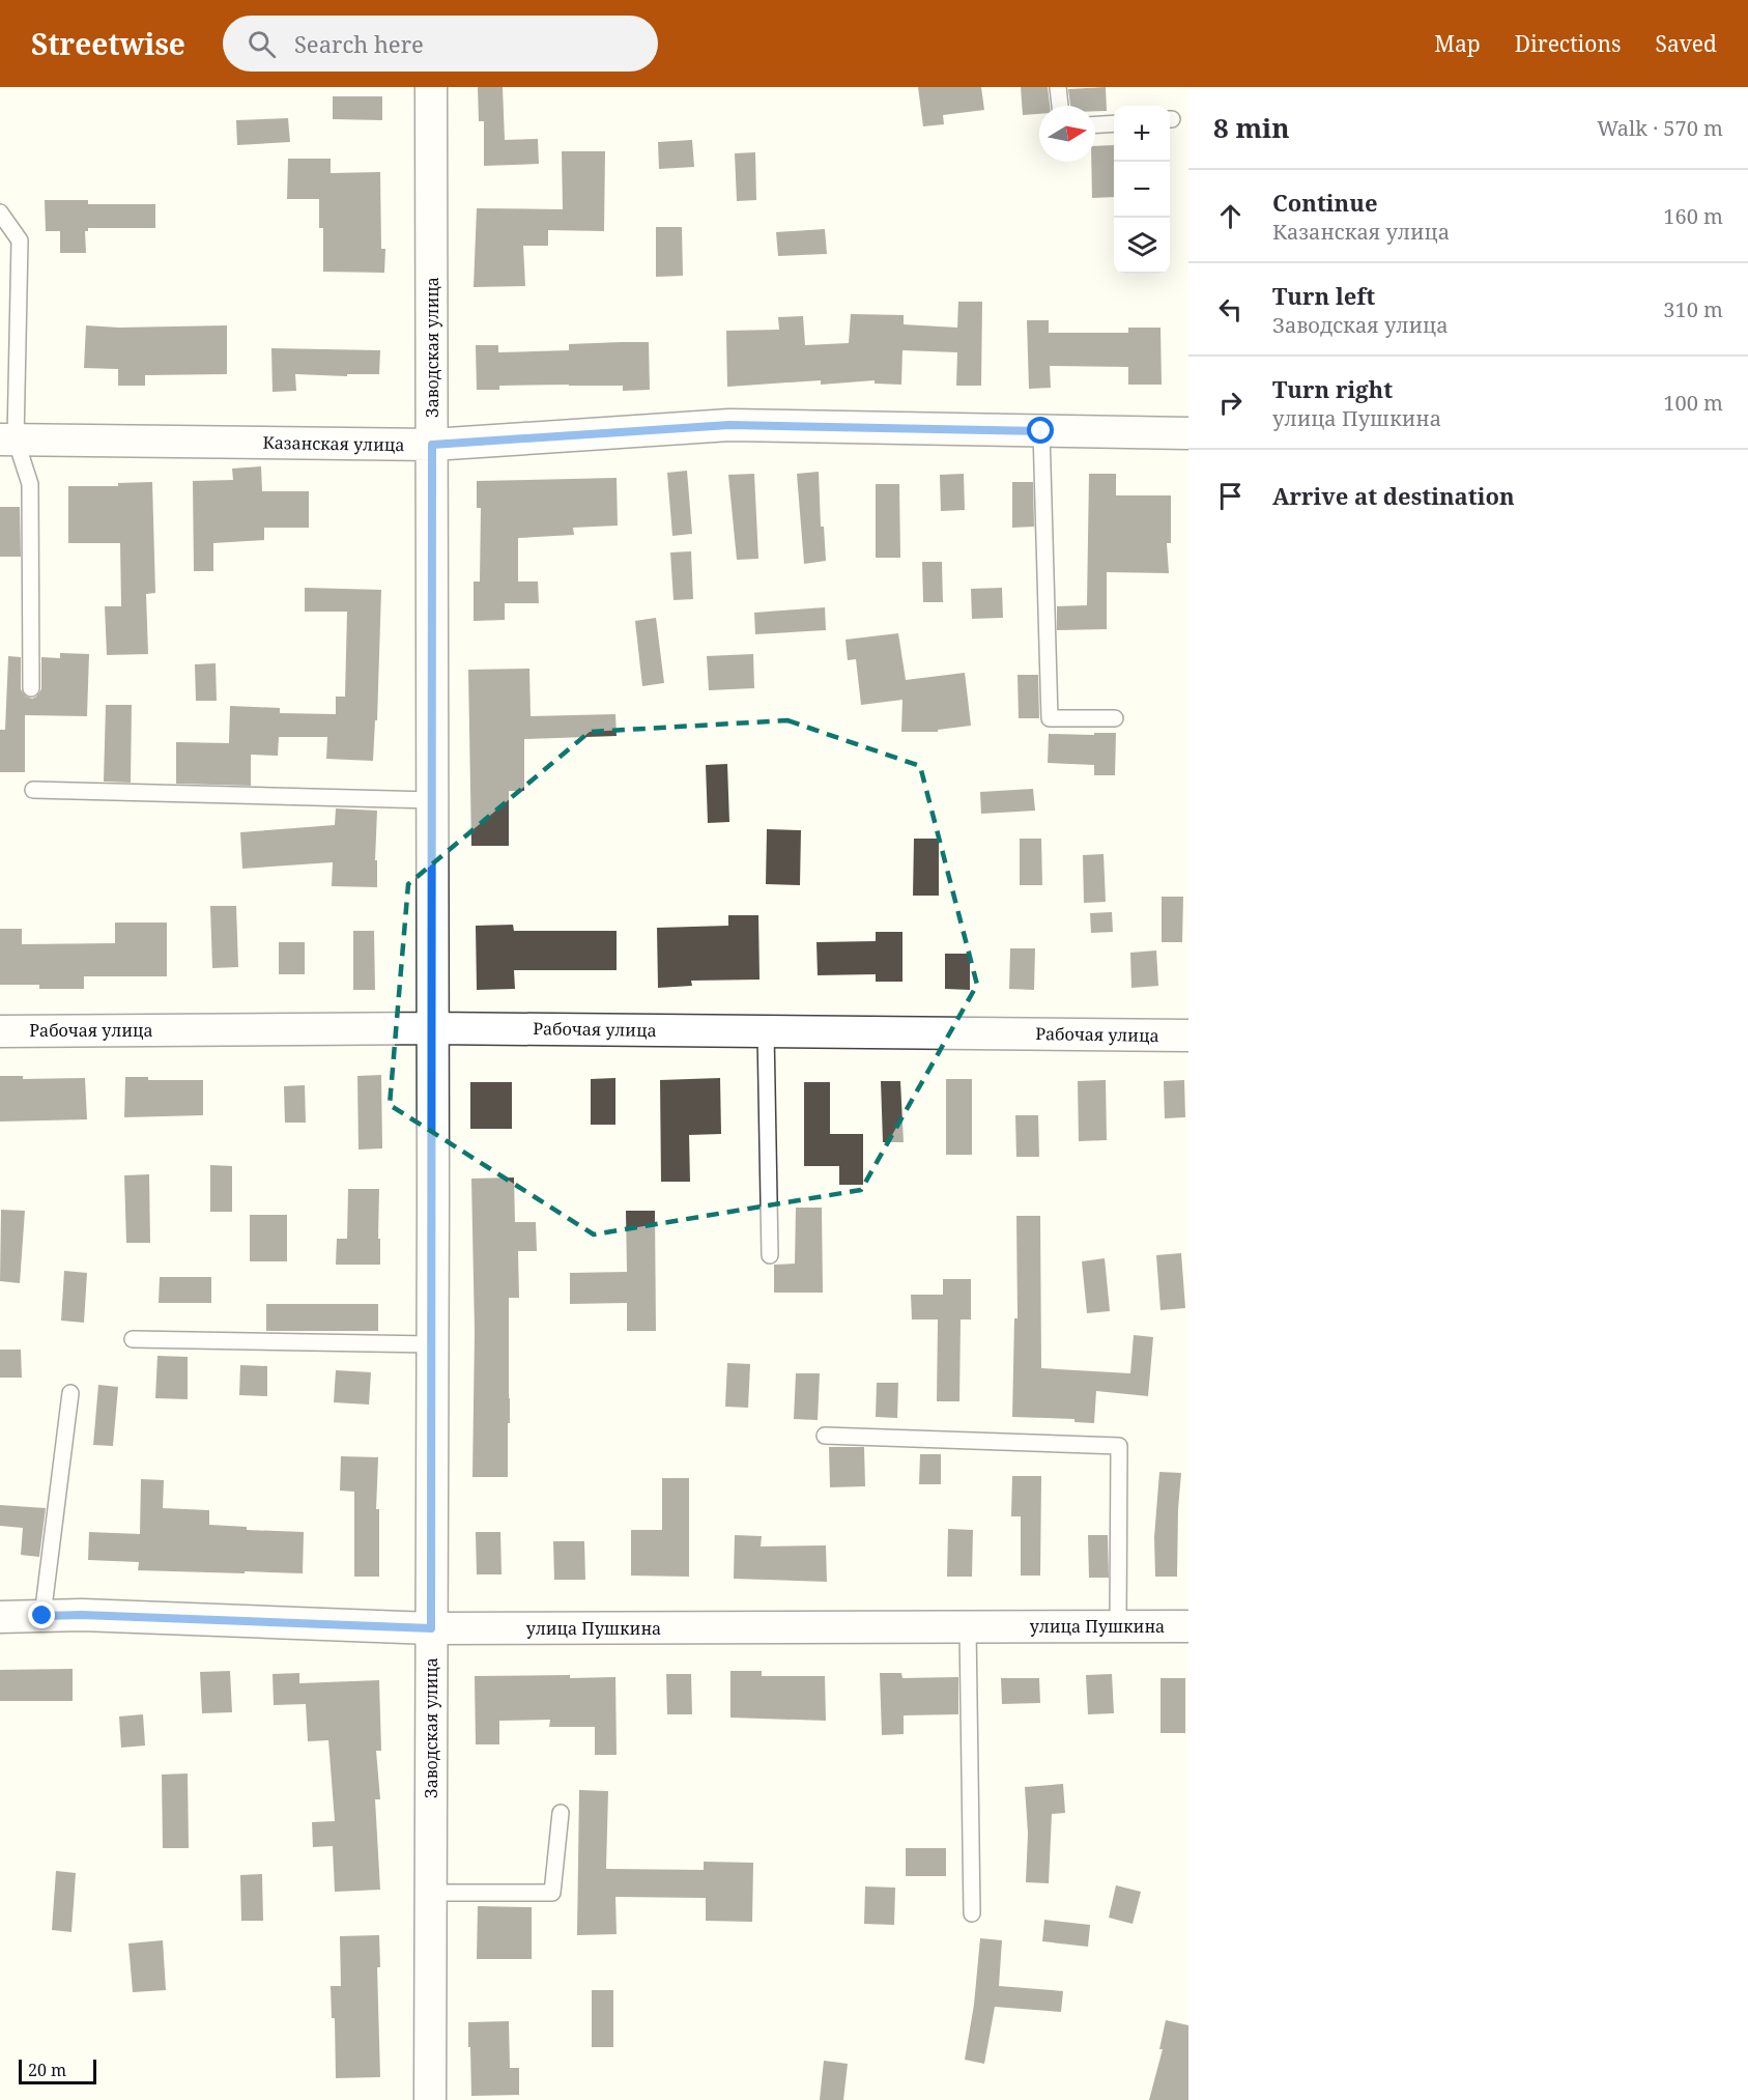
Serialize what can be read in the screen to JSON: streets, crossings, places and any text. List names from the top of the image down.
{
  "streets": {
    "street": [
      "Заводская улица",
      "Казанская улица",
      "Рабочая улица",
      "улица Пушкина"
    ]
  },
  "crossings": [
    ["Заводская улица", "Казанская улица"],
    ["Заводская улица", "Рабочая улица"],
    ["Заводская улица", "улица Пушкина"]
  ],
  "scale_bar": "20 m",
  "north": "right",
  "page": {
    "header": "Streetwise",
    "search": "Search here",
    "nav": ["Map", "Directions", "Saved"],
    "heading": ["8 min", "Walk · 570 m"],
    "map_buttons": ["+", "−"],
    "list": [
      ["Continue", "Казанская улица", "160 m"],
      ["Turn left", "Заводская улица", "310 m"],
      ["Turn right", "улица Пушкина", "100 m"],
      "Arrive at destination"
    ],
    "scale": "20 m"
  }
}
